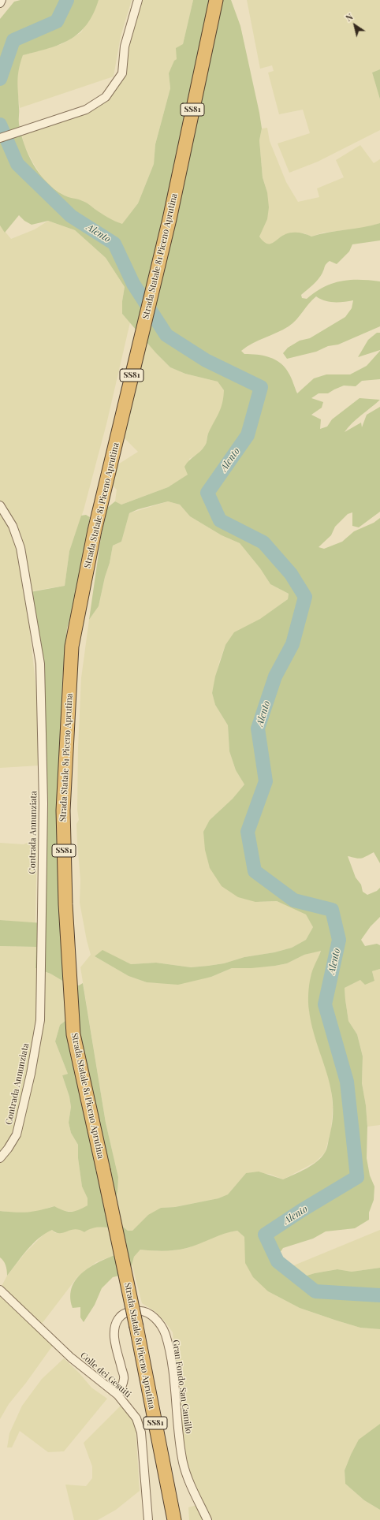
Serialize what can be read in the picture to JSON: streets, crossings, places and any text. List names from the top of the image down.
{
  "streets": {
    "highway": ["SS81", "Strada Statale 81 Piceno Aprutina"],
    "street": ["Contrada Annunziata", "Colle dei Gesuiti", "Gran Fondo San Camillo"]
  },
  "crossings": [
    ["Colle dei Gesuiti", "Gran Fondo San Camillo"]
  ],
  "water": ["Alento"],
  "north": "top left"
}
